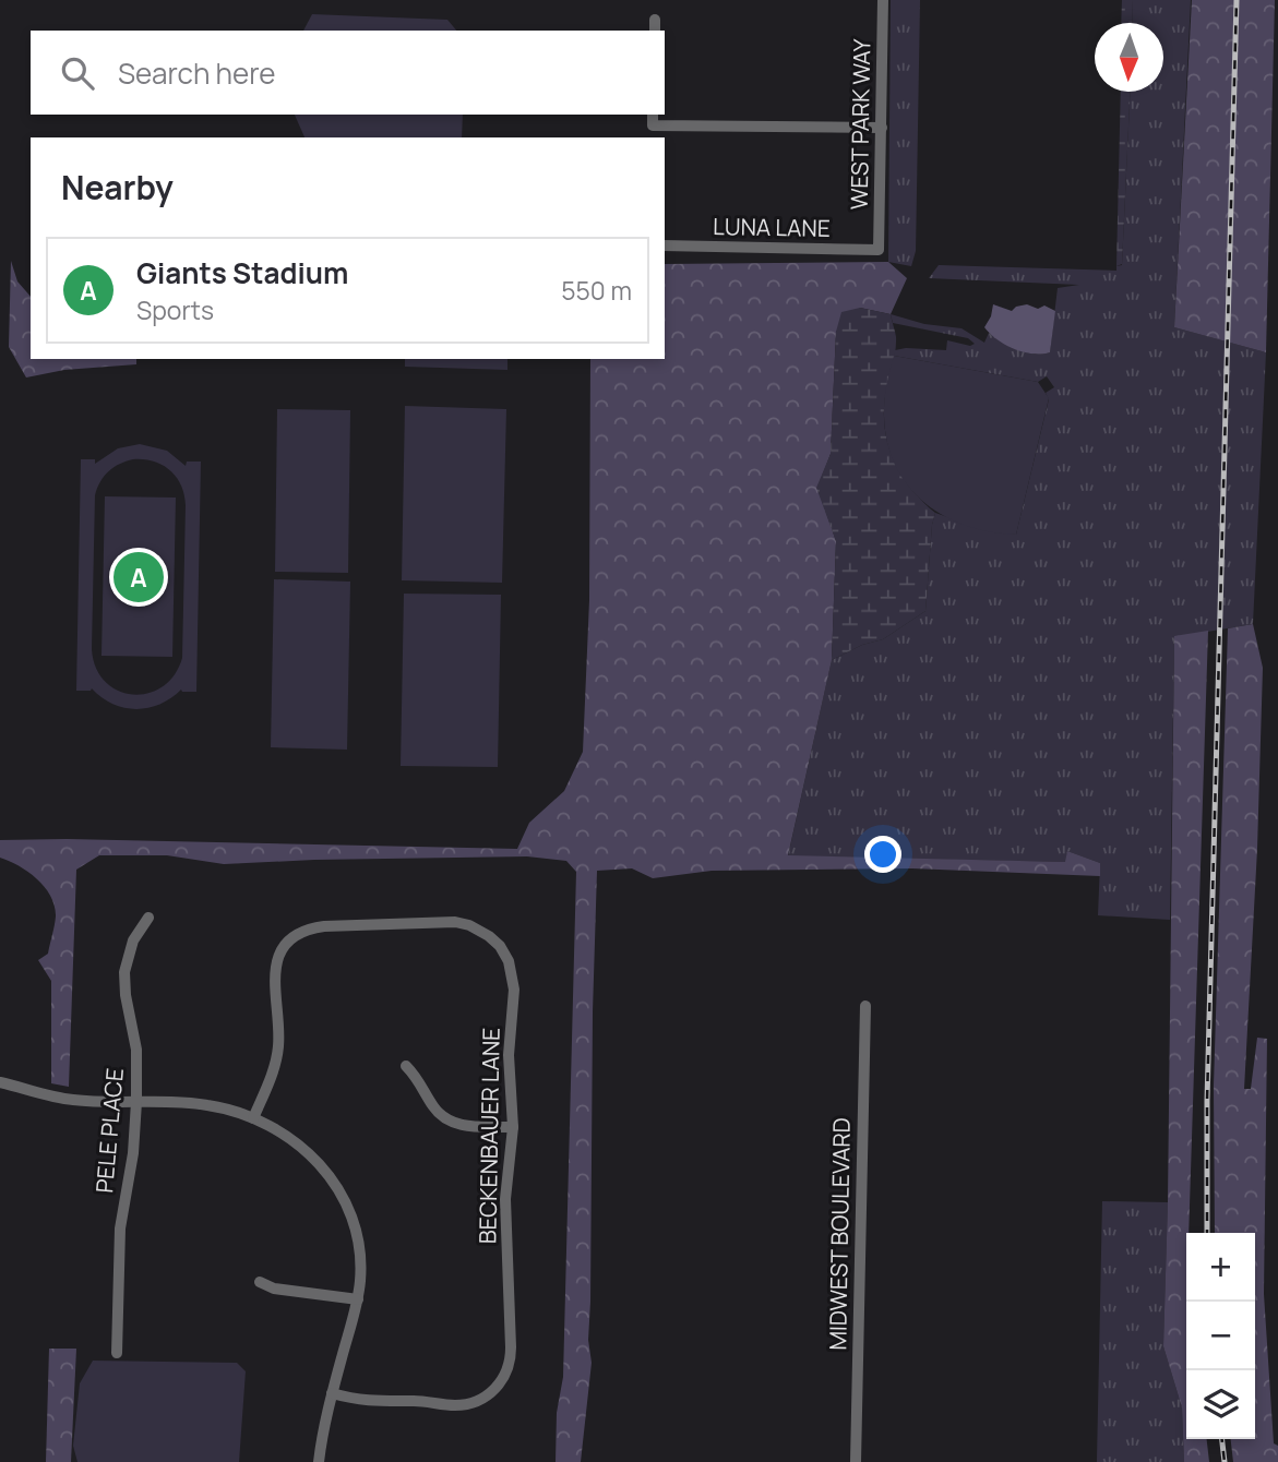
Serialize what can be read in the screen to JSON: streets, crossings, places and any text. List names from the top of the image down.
{
  "streets": {
    "street": [
      "WEST PARK WAY",
      "LUNA LANE",
      "PELE PLACE",
      "BECKENBAUER LANE",
      "MIDWEST BOULEVARD"
    ]
  },
  "crossings": [
    ["WEST PARK WAY", "LUNA LANE"]
  ],
  "north": "bottom",
  "page": {
    "search": "Search here",
    "heading": "Nearby",
    "list": [
      {
        "mark": "A",
        "name": "Giants Stadium",
        "note": "Sports",
        "value": "550 m"
      }
    ],
    "pins": "A",
    "map_buttons": ["+", "−"]
  }
}
